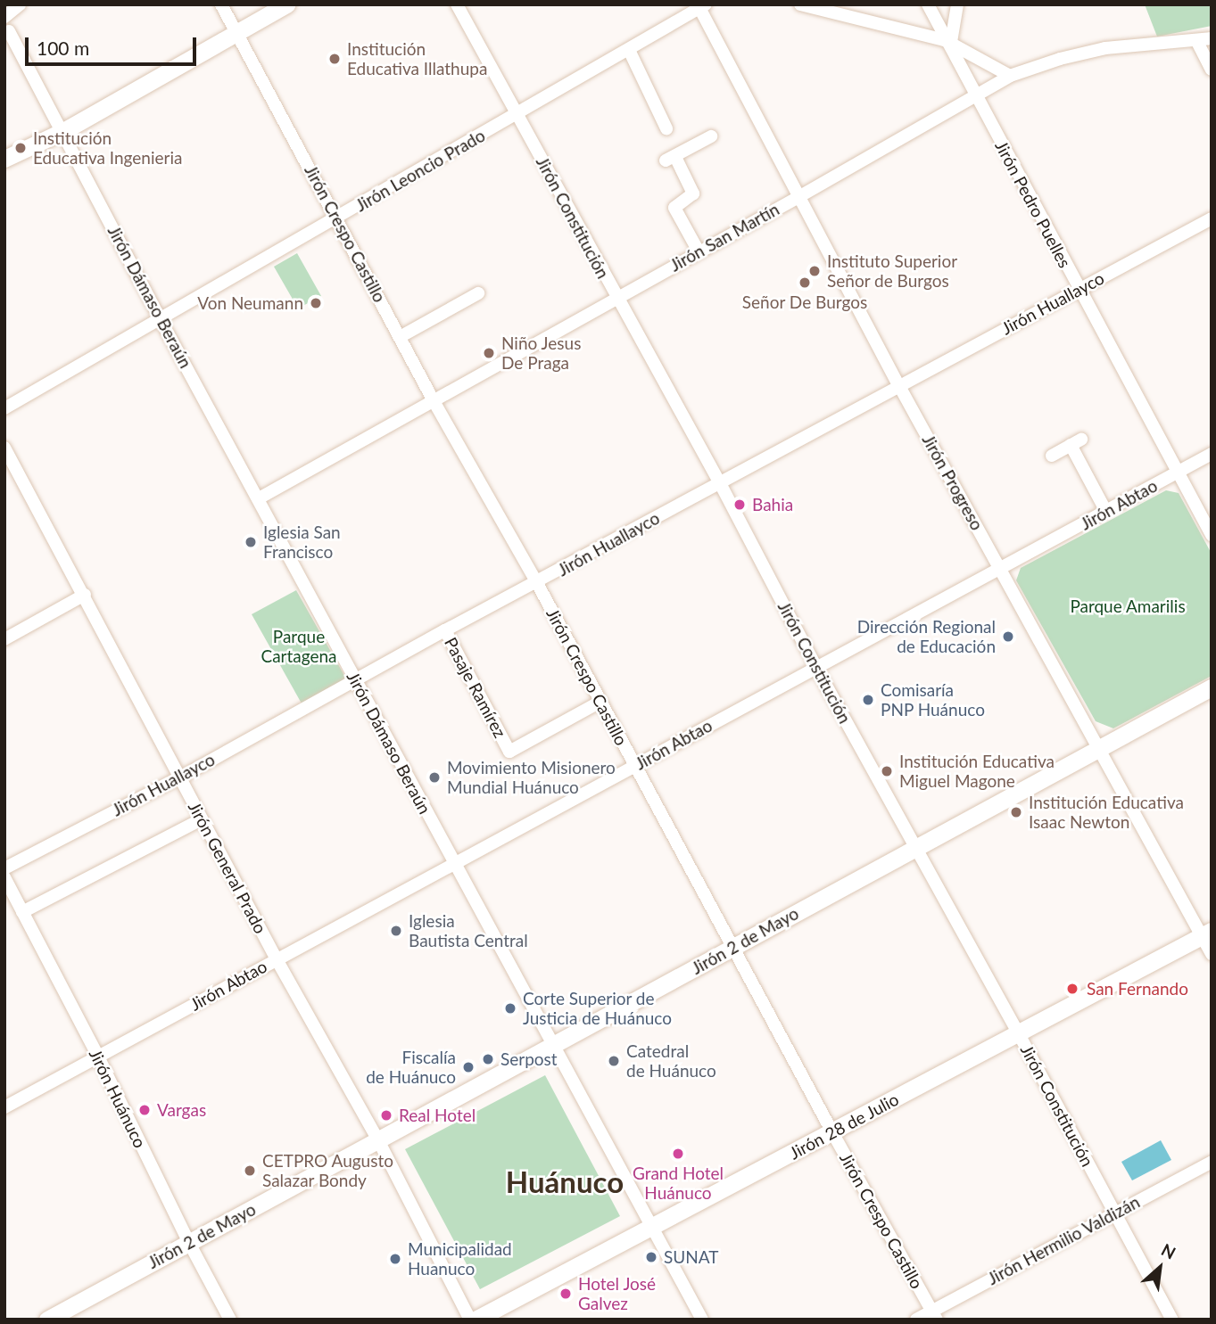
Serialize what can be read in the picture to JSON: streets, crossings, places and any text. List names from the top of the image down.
{
  "streets": {
    "street": [
      "Jirón Leoncio Prado",
      "Jirón Pedro Puelles",
      "Jirón Constitución",
      "Jirón Crespo Castillo",
      "Jirón San Martín",
      "Jirón Dámaso Beraún",
      "Jirón Huallayco",
      "Jirón Progreso",
      "Jirón Abtao",
      "Pasaje Ramírez",
      "Jirón General Prado",
      "Jirón 2 de Mayo",
      "Jirón Huánuco",
      "Jirón 28 de Julio",
      "Jirón Hermilio Valdizán"
    ]
  },
  "crossings": [
    ["Jirón Leoncio Prado", "Jirón Constitución"],
    ["Jirón Leoncio Prado", "Jirón Crespo Castillo"],
    ["Jirón Leoncio Prado", "Jirón Dámaso Beraún"],
    ["Jirón Leoncio Prado", "Jirón Progreso"],
    ["Jirón Pedro Puelles", "Jirón San Martín"],
    ["Jirón Pedro Puelles", "Jirón Huallayco"],
    ["Jirón Pedro Puelles", "Jirón Abtao"],
    ["Jirón Constitución", "Jirón San Martín"],
    ["Jirón Constitución", "Jirón Huallayco"],
    ["Jirón Constitución", "Jirón Abtao"],
    ["Jirón Constitución", "Jirón 2 de Mayo"],
    ["Jirón Constitución", "Jirón 28 de Julio"],
    ["Jirón Constitución", "Jirón Hermilio Valdizán"],
    ["Jirón Crespo Castillo", "Jirón San Martín"],
    ["Jirón Crespo Castillo", "Jirón Huallayco"],
    ["Jirón Crespo Castillo", "Jirón Abtao"],
    ["Jirón Crespo Castillo", "Pasaje Ramírez"],
    ["Jirón Crespo Castillo", "Jirón 2 de Mayo"],
    ["Jirón Crespo Castillo", "Jirón 28 de Julio"],
    ["Jirón Crespo Castillo", "Jirón Hermilio Valdizán"],
    ["Jirón San Martín", "Jirón Dámaso Beraún"],
    ["Jirón San Martín", "Jirón Progreso"],
    ["Jirón Dámaso Beraún", "Jirón Huallayco"],
    ["Jirón Dámaso Beraún", "Jirón Abtao"],
    ["Jirón Dámaso Beraún", "Jirón 2 de Mayo"],
    ["Jirón Dámaso Beraún", "Jirón 28 de Julio"],
    ["Jirón Huallayco", "Jirón Progreso"],
    ["Jirón Huallayco", "Pasaje Ramírez"],
    ["Jirón Huallayco", "Jirón General Prado"],
    ["Jirón Progreso", "Jirón Abtao"],
    ["Jirón Progreso", "Jirón 2 de Mayo"],
    ["Jirón Progreso", "Jirón 28 de Julio"],
    ["Jirón Abtao", "Jirón General Prado"],
    ["Jirón Abtao", "Jirón Huánuco"],
    ["Jirón General Prado", "Jirón 2 de Mayo"],
    ["Jirón 2 de Mayo", "Jirón Huánuco"]
  ],
  "districts": ["Huánuco"],
  "parks": ["Parque Amarilis", "Parque Cartagena"],
  "places": [
    "Institución Educativa Illathupa",
    "Institución Educativa Ingenieria",
    "Instituto Superior Señor de Burgos",
    "Señor De Burgos",
    "Von Neumann",
    "Niño Jesus De Praga",
    "Bahia",
    "Iglesia San Francisco",
    "Dirección Regional de Educación",
    "Comisaría PNP Huánuco",
    "Institución Educativa Miguel Magone",
    "Movimiento Misionero Mundial Huánuco",
    "Institución Educativa Isaac Newton",
    "Iglesia Bautista Central",
    "San Fernando",
    "Corte Superior de Justicia de Huánuco",
    "Serpost",
    "Catedral de Huánuco",
    "Fiscalía de Huánuco",
    "Vargas",
    "Real Hotel",
    "Grand Hotel Huánuco",
    "CETPRO Augusto Salazar Bondy",
    "SUNAT",
    "Municipalidad Huanuco",
    "Hotel José Galvez"
  ],
  "scale_bar": "100 m",
  "north": "top right"
}
